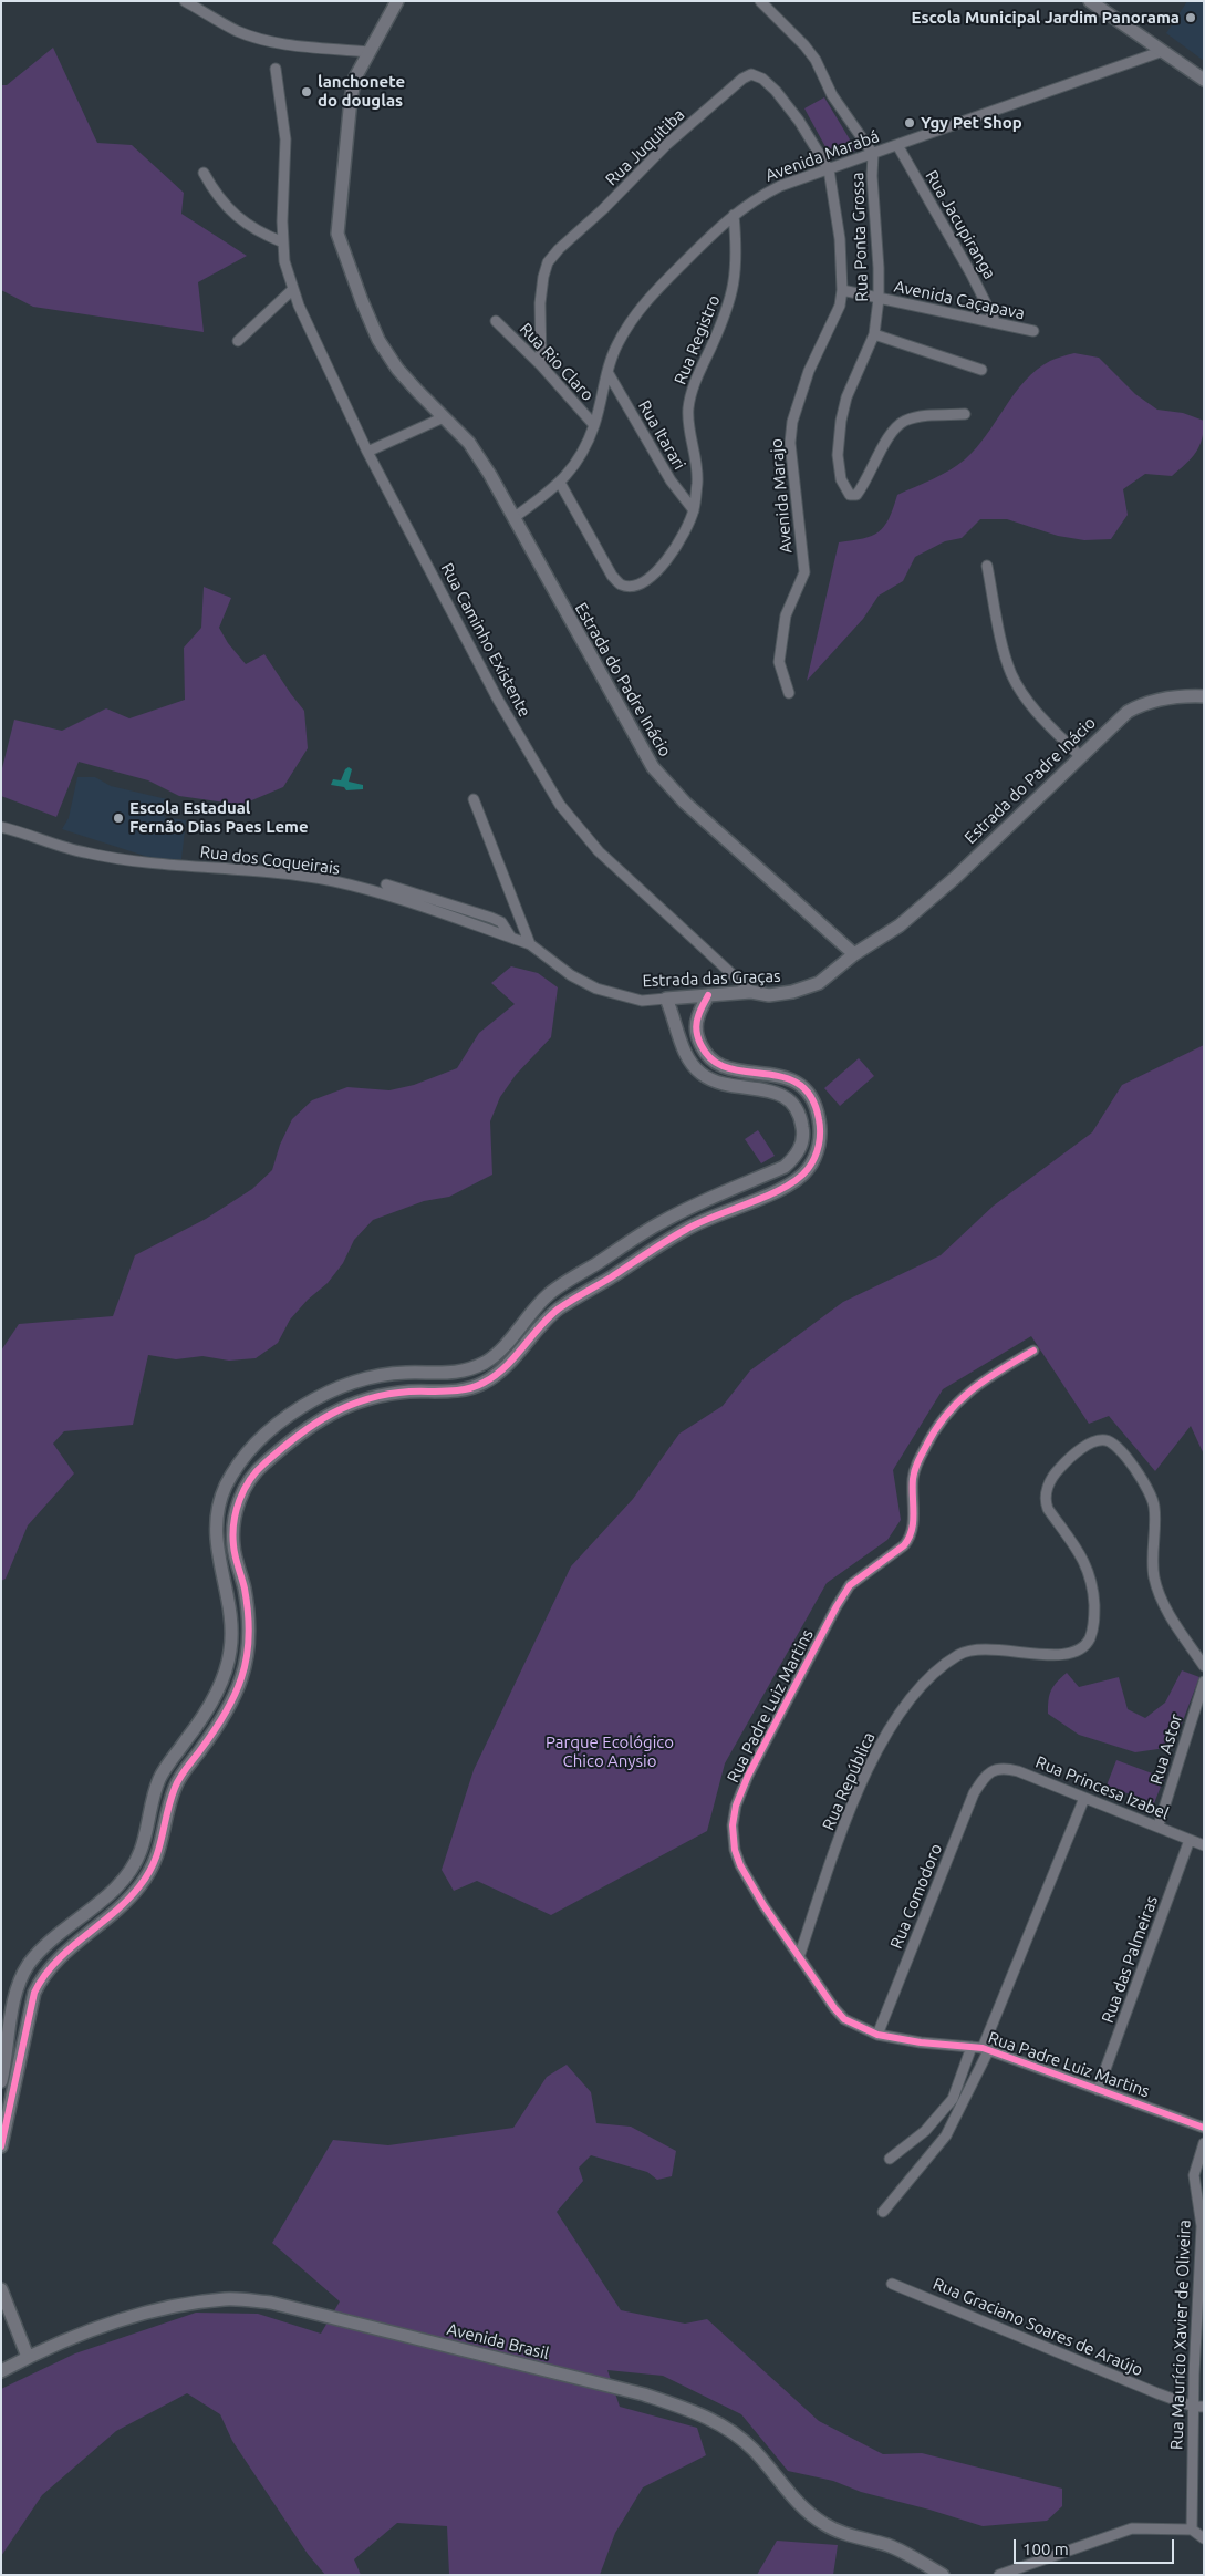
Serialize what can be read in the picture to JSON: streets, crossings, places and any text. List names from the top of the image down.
{
  "streets": {
    "street": [
      "Rua Juquitiba",
      "Avenida Marabá",
      "Rua Jacupiranga",
      "Rua Ponta Grossa",
      "Avenida Caçapava",
      "Rua Registro",
      "Rua Rio Claro",
      "Rua Itarari",
      "Avenida Marajo",
      "Rua Caminho Existente",
      "Estrada do Padre Inácio",
      "Rua dos Coqueirais",
      "Estrada das Graças",
      "Rua Padre Luiz Martins",
      "Rua Astor",
      "Rua República",
      "Rua Princesa Izabel",
      "Rua Comodoro",
      "Rua das Palmeiras",
      "Rua Graciano Soares de Araújo",
      "Rua Maurício Xavier de Oliveira",
      "Avenida Brasil"
    ]
  },
  "crossings": [
    ["Rua Juquitiba", "Avenida Marabá"],
    ["Rua Juquitiba", "Rua Rio Claro"],
    ["Rua Juquitiba", "Avenida Marajo"],
    ["Avenida Marabá", "Rua Jacupiranga"],
    ["Avenida Marabá", "Rua Ponta Grossa"],
    ["Avenida Marabá", "Rua Registro"],
    ["Avenida Marabá", "Rua Rio Claro"],
    ["Avenida Marabá", "Rua Itarari"],
    ["Avenida Marabá", "Avenida Marajo"],
    ["Avenida Marabá", "Estrada do Padre Inácio"],
    ["Rua Jacupiranga", "Avenida Caçapava"],
    ["Rua Ponta Grossa", "Avenida Caçapava"],
    ["Avenida Caçapava", "Avenida Marajo"],
    ["Rua Registro", "Rua Itarari"],
    ["Rua Caminho Existente", "Estrada das Graças"],
    ["Estrada do Padre Inácio", "Estrada das Graças"],
    ["Rua dos Coqueirais", "Estrada das Graças"],
    ["Rua Padre Luiz Martins", "Rua República"],
    ["Rua Padre Luiz Martins", "Rua Comodoro"],
    ["Rua Padre Luiz Martins", "Rua das Palmeiras"],
    ["Rua Astor", "Rua Princesa Izabel"],
    ["Rua Princesa Izabel", "Rua Comodoro"],
    ["Rua Princesa Izabel", "Rua das Palmeiras"],
    ["Rua Graciano Soares de Araújo", "Rua Maurício Xavier de Oliveira"]
  ],
  "parks": ["Parque Ecológico Chico Anysio"],
  "places": [
    "Escola Municipal Jardim Panorama",
    "lanchonete do douglas",
    "Ygy Pet Shop",
    "Escola Estadual Fernão Dias Paes Leme"
  ],
  "scale_bar": "100 m"
}
